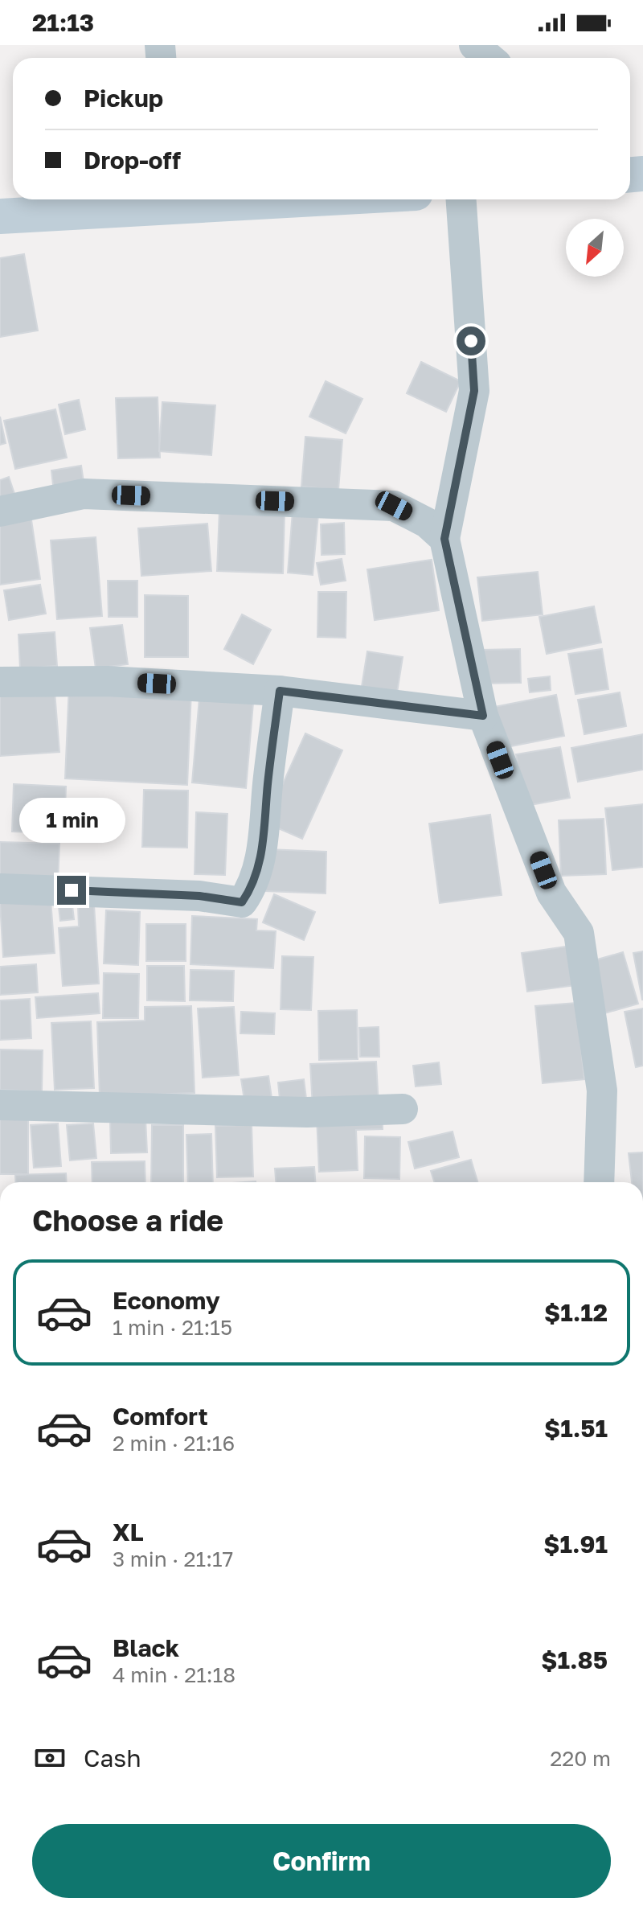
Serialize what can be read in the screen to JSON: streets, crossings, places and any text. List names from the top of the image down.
{
  "north": "bottom left",
  "page": {
    "status": "21:13",
    "banner": ["Pickup", "Drop-off"],
    "bubble": "1 min",
    "heading": "Choose a ride",
    "list": [
      {
        "name": "Economy",
        "note": "1 min · 21:15",
        "value": "$1.12"
      },
      {
        "name": "Comfort",
        "note": "2 min · 21:16",
        "value": "$1.51"
      },
      {
        "name": "XL",
        "note": "3 min · 21:17",
        "value": "$1.91"
      },
      {
        "name": "Black",
        "note": "4 min · 21:18",
        "value": "$1.85"
      }
    ],
    "pay": ["Cash", "220 m"],
    "buttons": "Confirm"
  }
}
